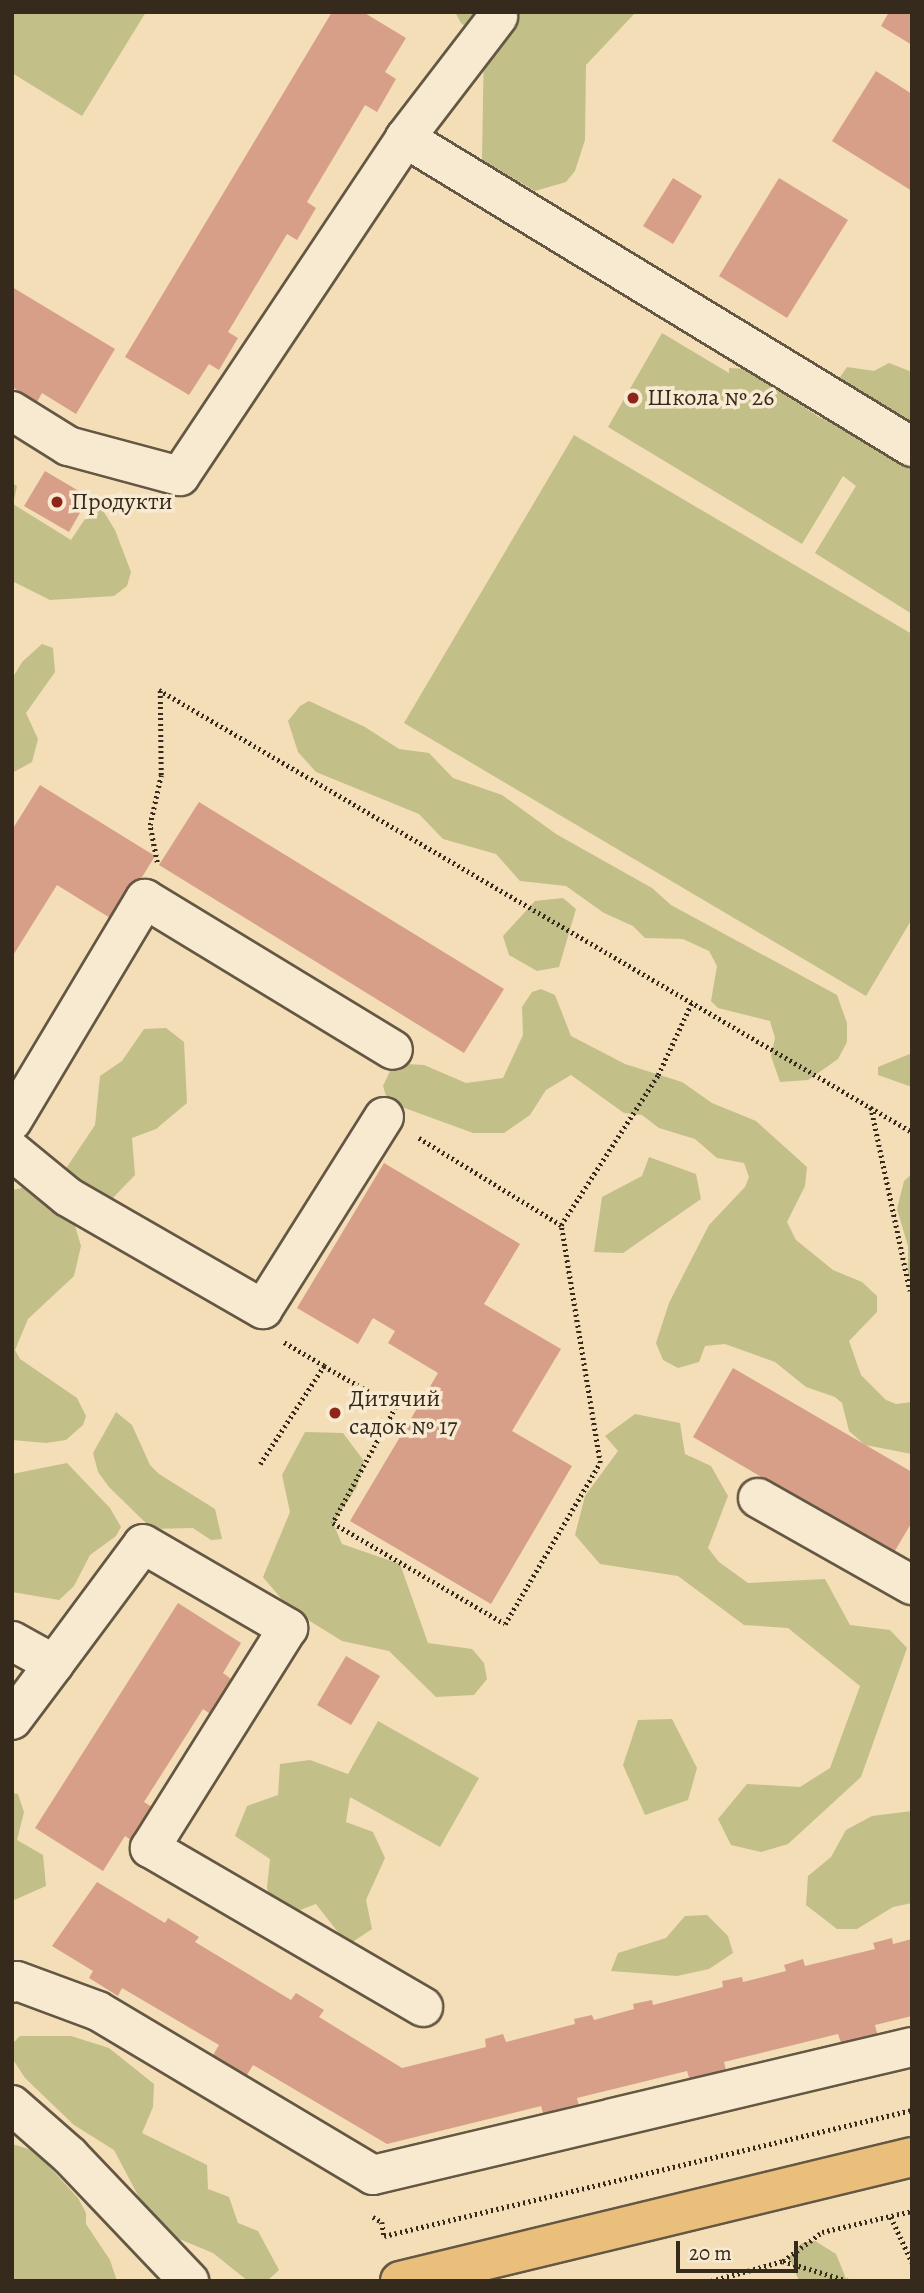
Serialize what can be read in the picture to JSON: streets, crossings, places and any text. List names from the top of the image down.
{
  "places": ["Школа № 26", "Продукти", "Дитячий садок № 17"],
  "scale_bar": "20 m"
}
